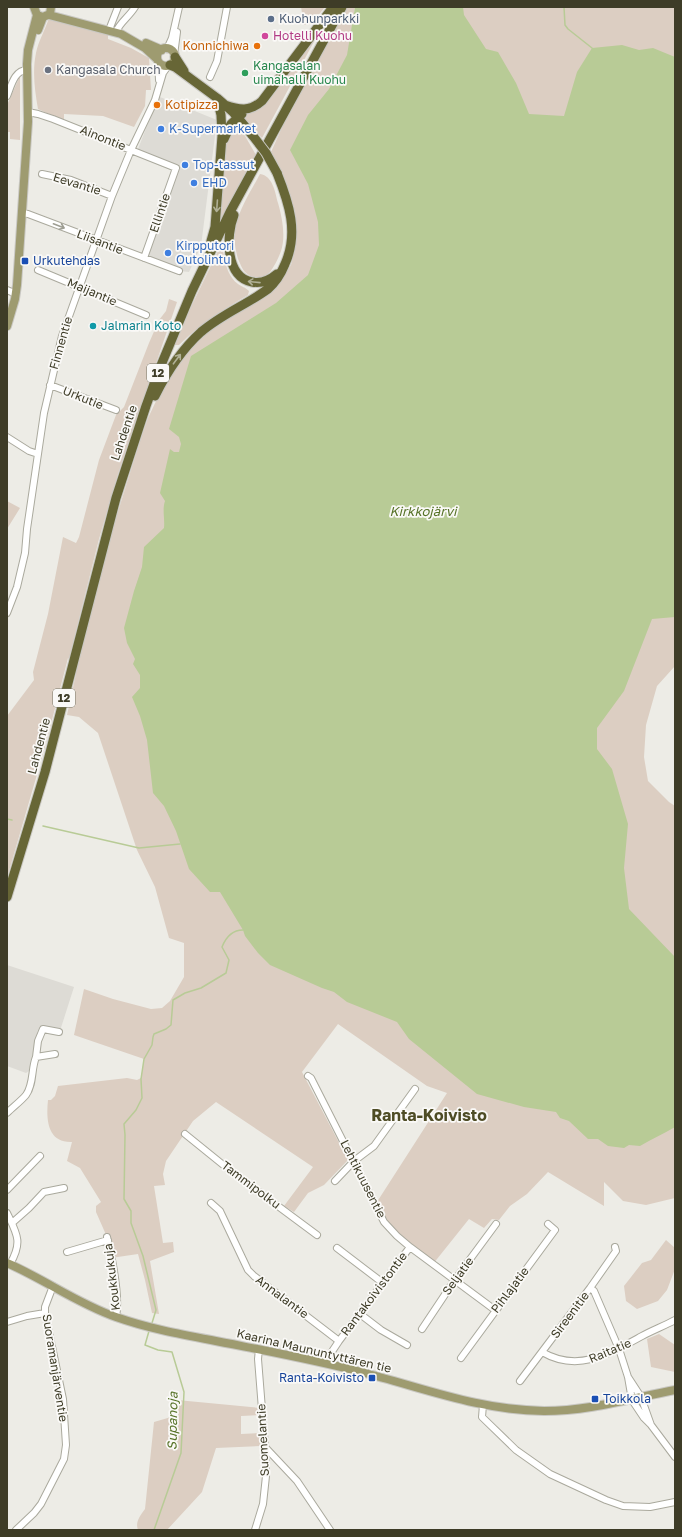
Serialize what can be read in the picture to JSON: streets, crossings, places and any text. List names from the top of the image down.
{
  "streets": {
    "highway": ["12", "Lahdentie"],
    "main road": ["Kaarina Maununtyttären tie"],
    "street": [
      "Ainontie",
      "Eevantie",
      "Ellintie",
      "Liisantie",
      "Maijantie",
      "Finnentie",
      "Urkutie",
      "Lehtikuusentie",
      "Tammipolku",
      "Seljatie",
      "Koukkukuja",
      "Pihlajatie",
      "Rantakoivistontie",
      "Annalantie",
      "Sireenitie",
      "Raitatie",
      "Suoramanjärventie",
      "Suomelantie"
    ]
  },
  "crossings": [
    ["Ainontie", "Ellintie"],
    ["Ainontie", "Finnentie"],
    ["Eevantie", "Finnentie"],
    ["Ellintie", "Liisantie"],
    ["Liisantie", "Finnentie"],
    ["Maijantie", "Finnentie"],
    ["Finnentie", "Urkutie"],
    ["Lehtikuusentie", "Seljatie"],
    ["Lehtikuusentie", "Pihlajatie"],
    ["Lehtikuusentie", "Rantakoivistontie"],
    ["Koukkukuja", "Kaarina Maununtyttären tie"],
    ["Rantakoivistontie", "Annalantie"],
    ["Rantakoivistontie", "Kaarina Maununtyttären tie"],
    ["Sireenitie", "Raitatie"],
    ["Kaarina Maununtyttären tie", "Suoramanjärventie"],
    ["Kaarina Maununtyttären tie", "Suomelantie"]
  ],
  "one_way": ["Liisantie"],
  "districts": ["Ranta-Koivisto"],
  "water": ["Kirkkojärvi", "Supanoja"],
  "places": {
    "other": [
      "Kuohunparkki",
      "Hotelli Kuohu",
      "Konnichiwa",
      "Kangasala Church",
      "Kangasalan uimahalli Kuohu",
      "Kotipizza",
      "K-Supermarket",
      "Top-tassut",
      "EHD",
      "Kirpputori Outolintu",
      "Jalmarin Koto"
    ],
    "transit": ["Urkutehdas", "Ranta-Koivisto", "Toikkola"]
  }
}
